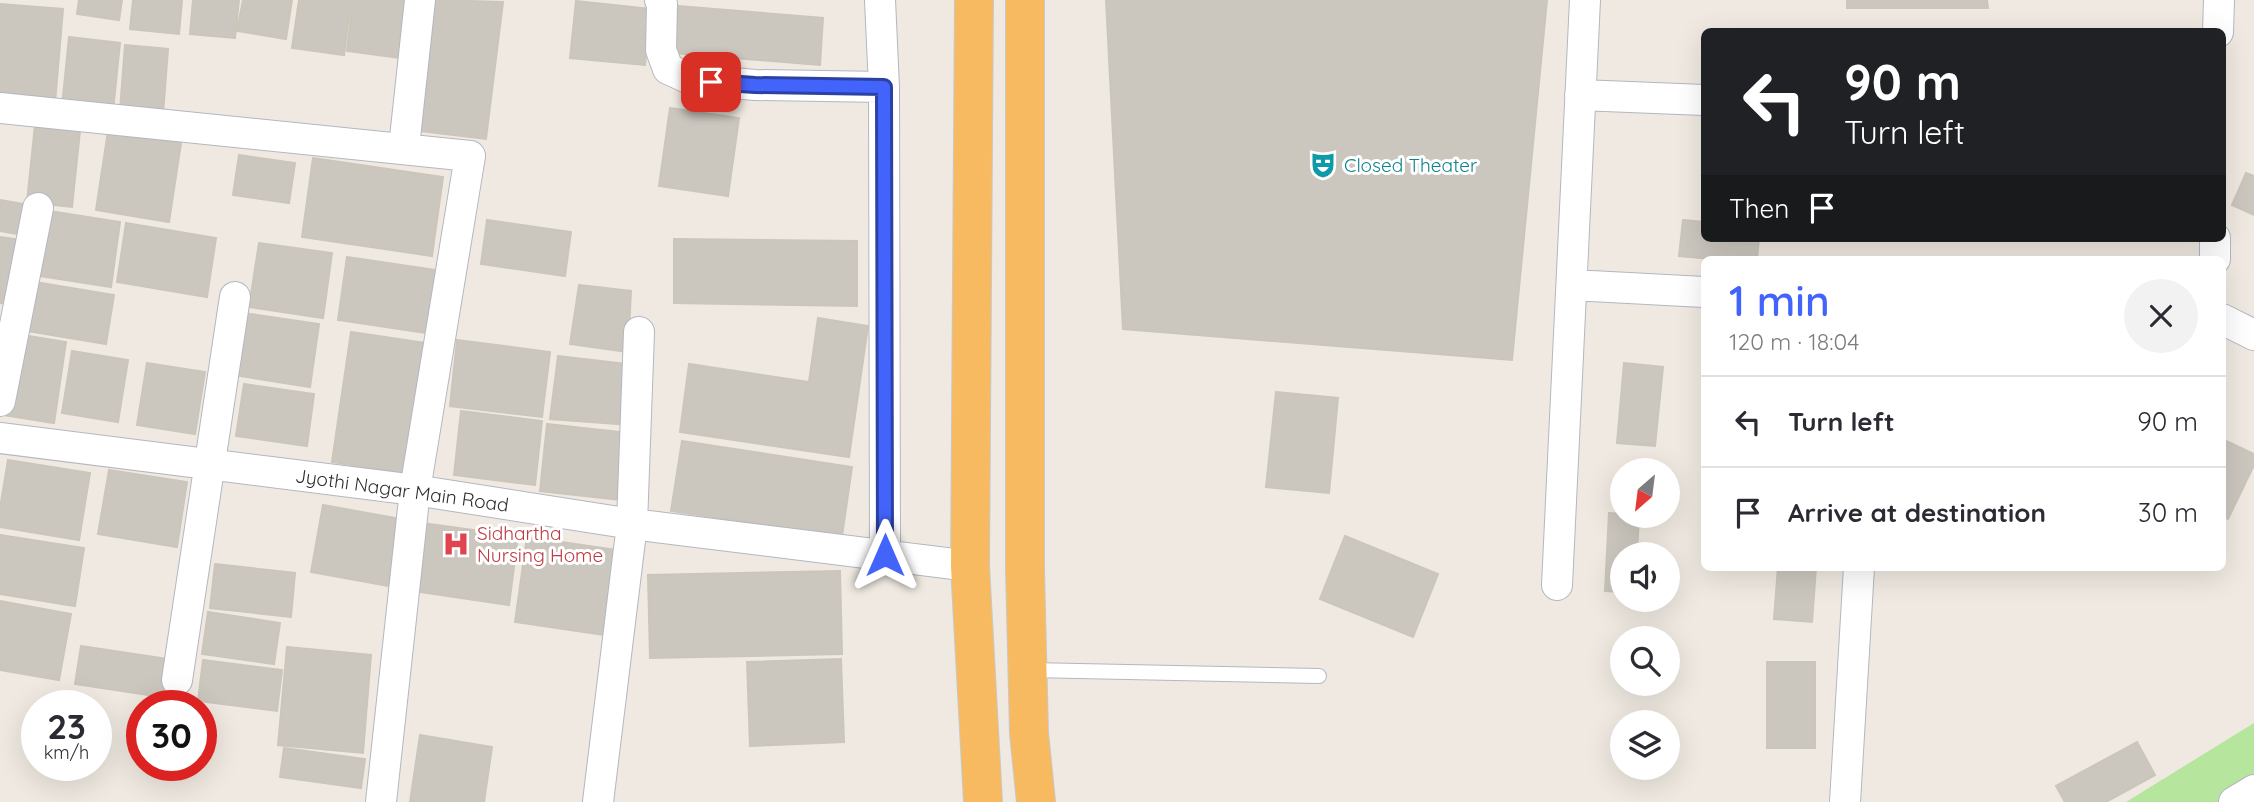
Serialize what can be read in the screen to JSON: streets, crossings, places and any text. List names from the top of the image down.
{
  "streets": {
    "street": ["Jyothi Nagar Main Road"]
  },
  "places": {
    "theatre": ["Closed Theater"],
    "hospital": ["Sidhartha Nursing Home"]
  },
  "north": "bottom left",
  "page": {
    "turn": ["90 m", "Turn left"],
    "then": "Then",
    "heading": ["1 min", "120 m · 18:04"],
    "list": [
      {
        "name": "Turn left",
        "value": "90 m"
      },
      {
        "name": "Arrive at destination",
        "value": "30 m"
      }
    ],
    "speed": "23 km/h",
    "limit": "30"
  }
}
